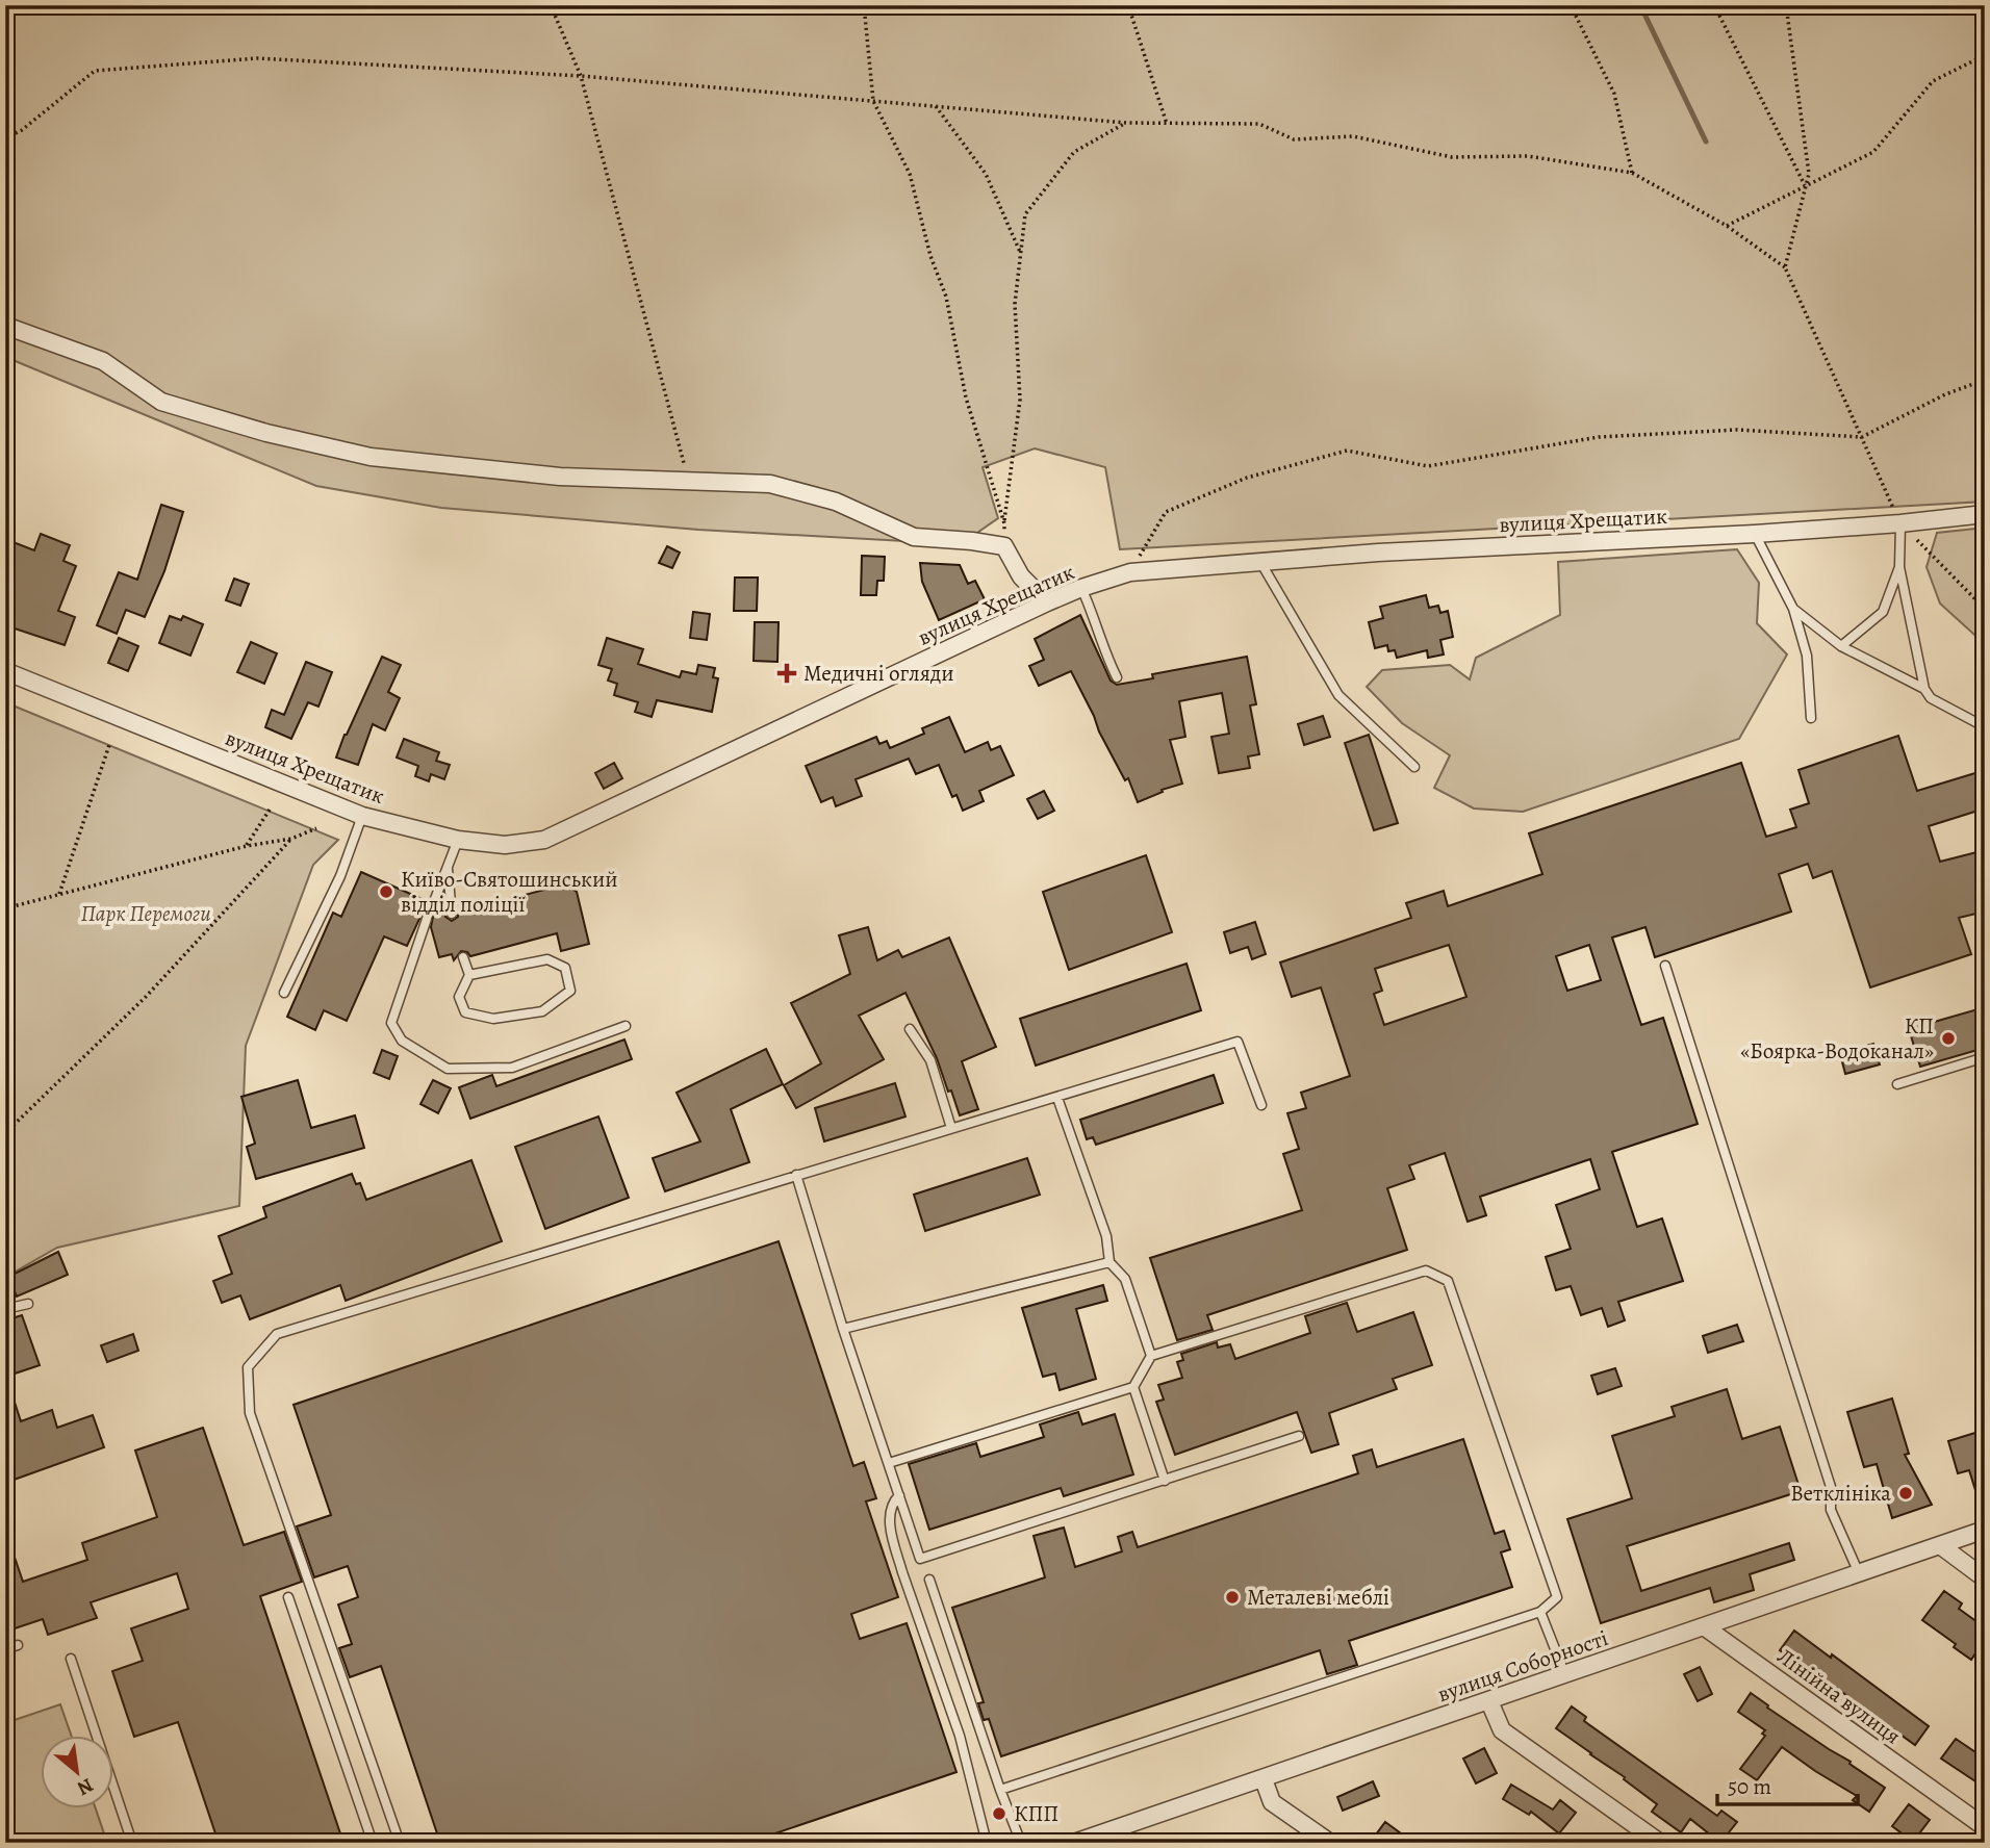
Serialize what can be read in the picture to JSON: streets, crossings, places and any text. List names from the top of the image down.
{
  "streets": {
    "street": ["вулиця Хрещатик", "вулиця Соборності", "Лінійна вулиця"]
  },
  "crossings": [
    ["вулиця Соборності", "Лінійна вулиця"]
  ],
  "parks": ["Парк Перемоги"],
  "places": {
    "health": ["Медичні огляди"],
    "other": [
      "Київо-Святошинський відділ поліції",
      "КП «Боярка-Водоканал»",
      "Ветклініка",
      "Металеві меблі",
      "КПП"
    ]
  },
  "scale_bar": "50 m",
  "north": "bottom right"
}
